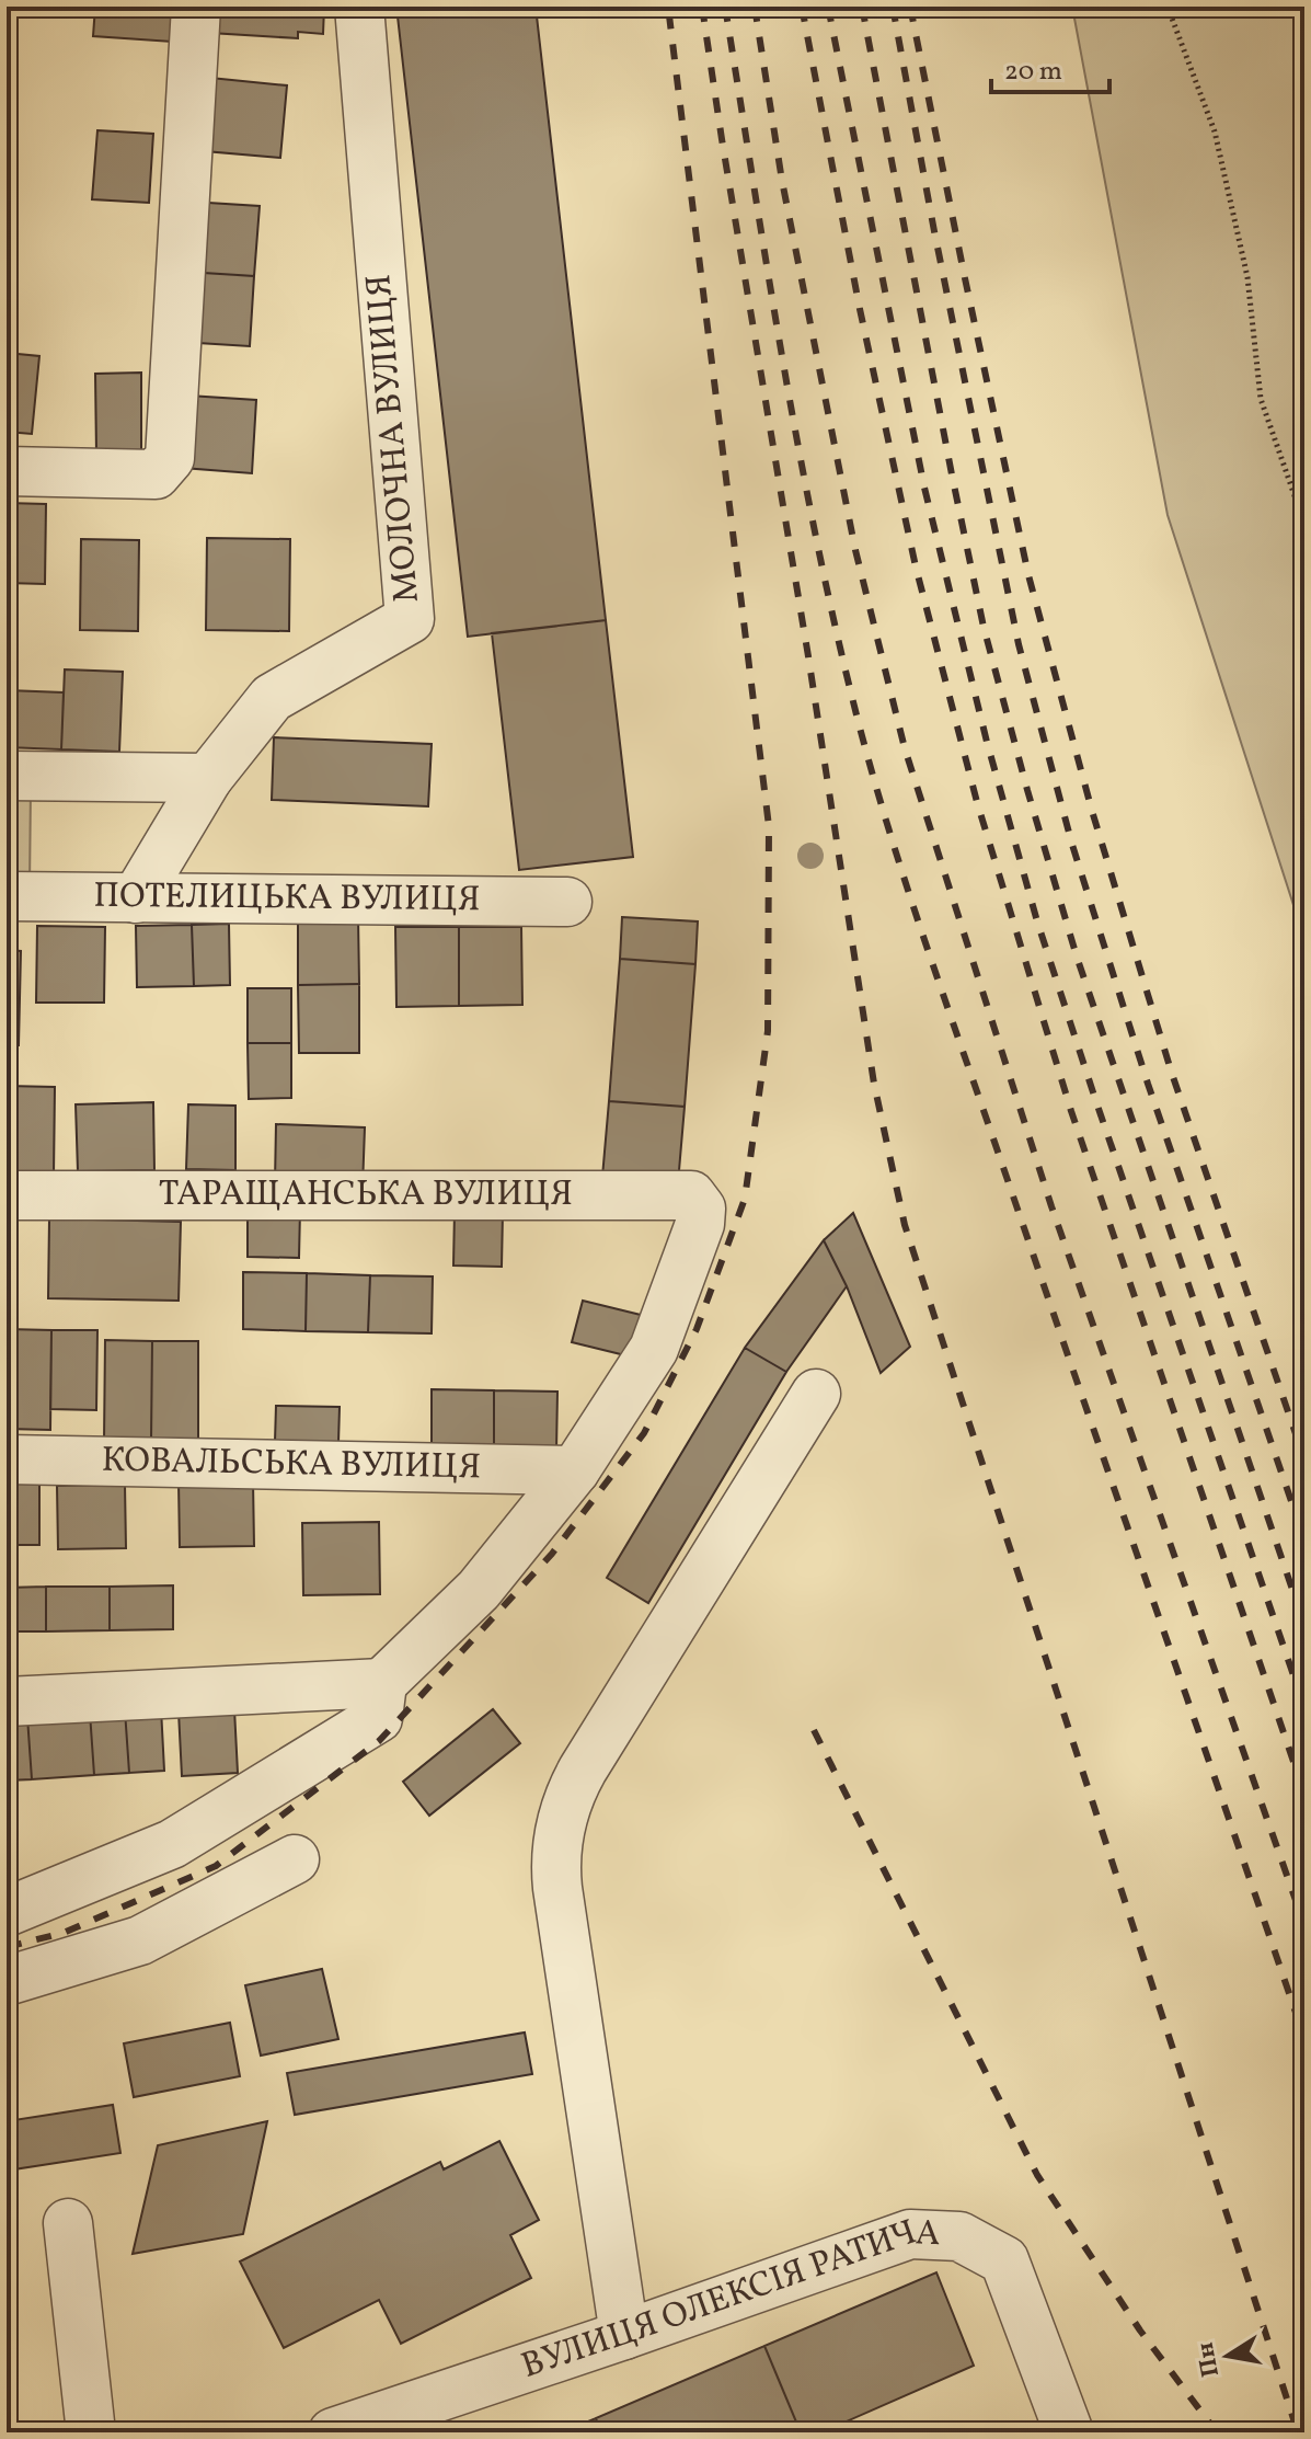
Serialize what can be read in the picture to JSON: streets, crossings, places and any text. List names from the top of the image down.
{
  "streets": {
    "street": [
      "МОЛОЧНА ВУЛИЦЯ",
      "ПОТЕЛИЦЬКА ВУЛИЦЯ",
      "ТАРАЩАНСЬКА ВУЛИЦЯ",
      "КОВАЛЬСЬКА ВУЛИЦЯ",
      "ВУЛИЦЯ ОЛЕКСІЯ РАТИЧА"
    ]
  },
  "crossings": [
    ["ТАРАЩАНСЬКА ВУЛИЦЯ", "КОВАЛЬСЬКА ВУЛИЦЯ"]
  ],
  "scale_bar": "20 m",
  "north": "left"
}
